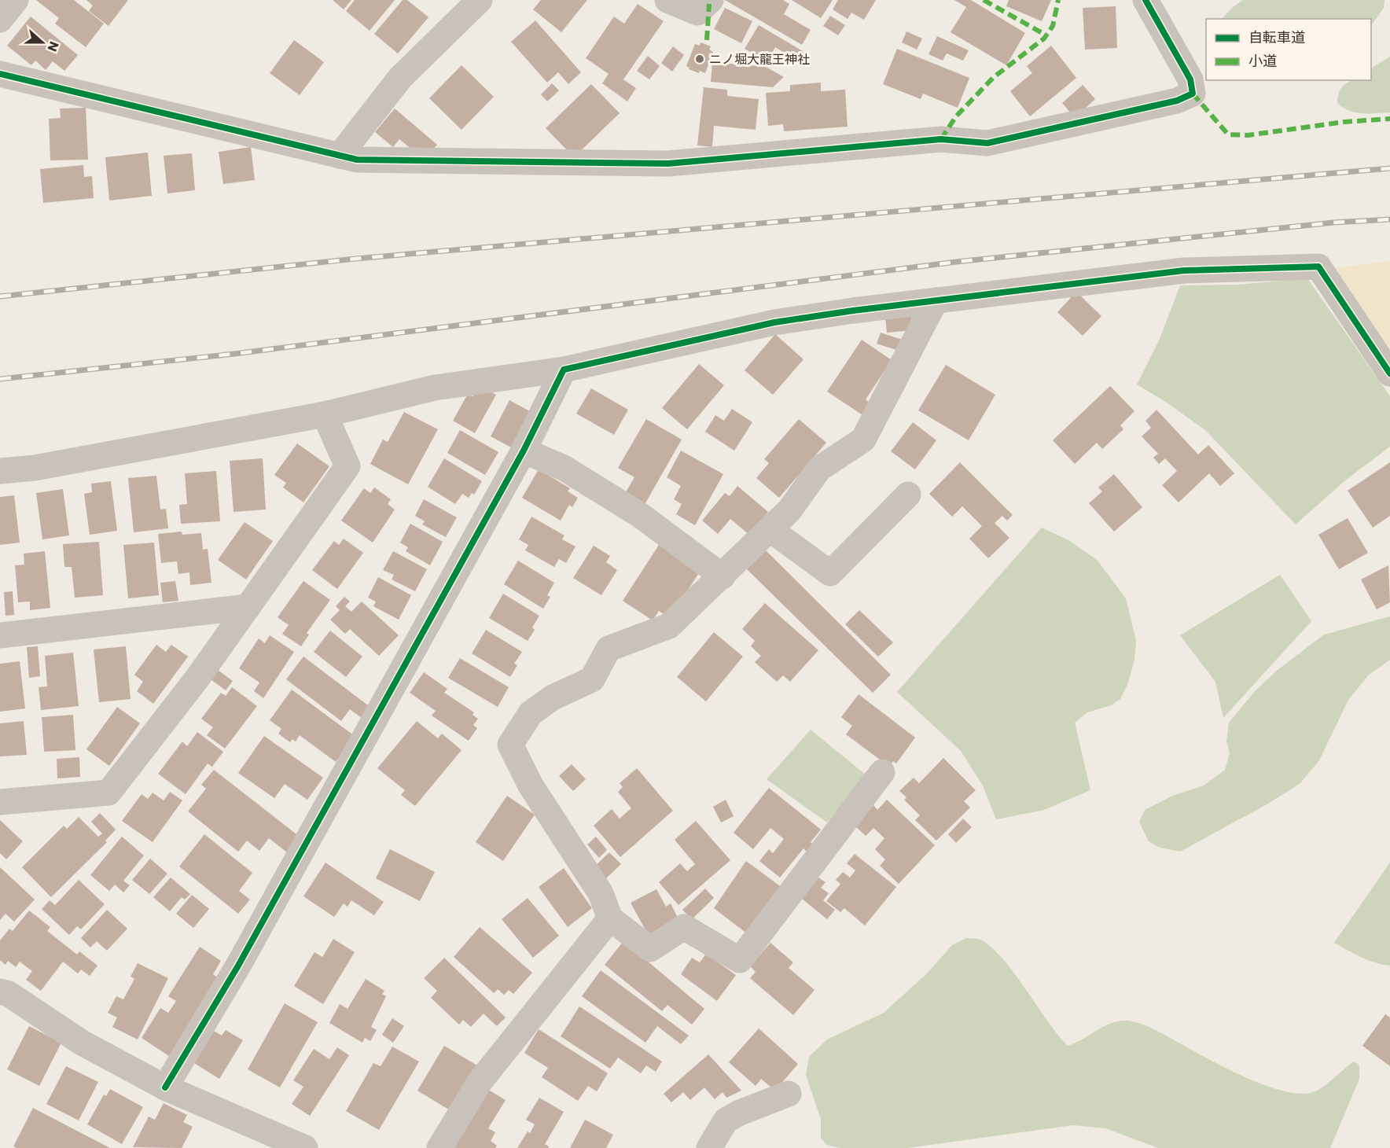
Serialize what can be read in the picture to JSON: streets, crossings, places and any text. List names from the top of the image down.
{
  "places": ["ニノ堀大龍王神社"],
  "legend": ["自転車道", "小道"],
  "north": "right"
}
